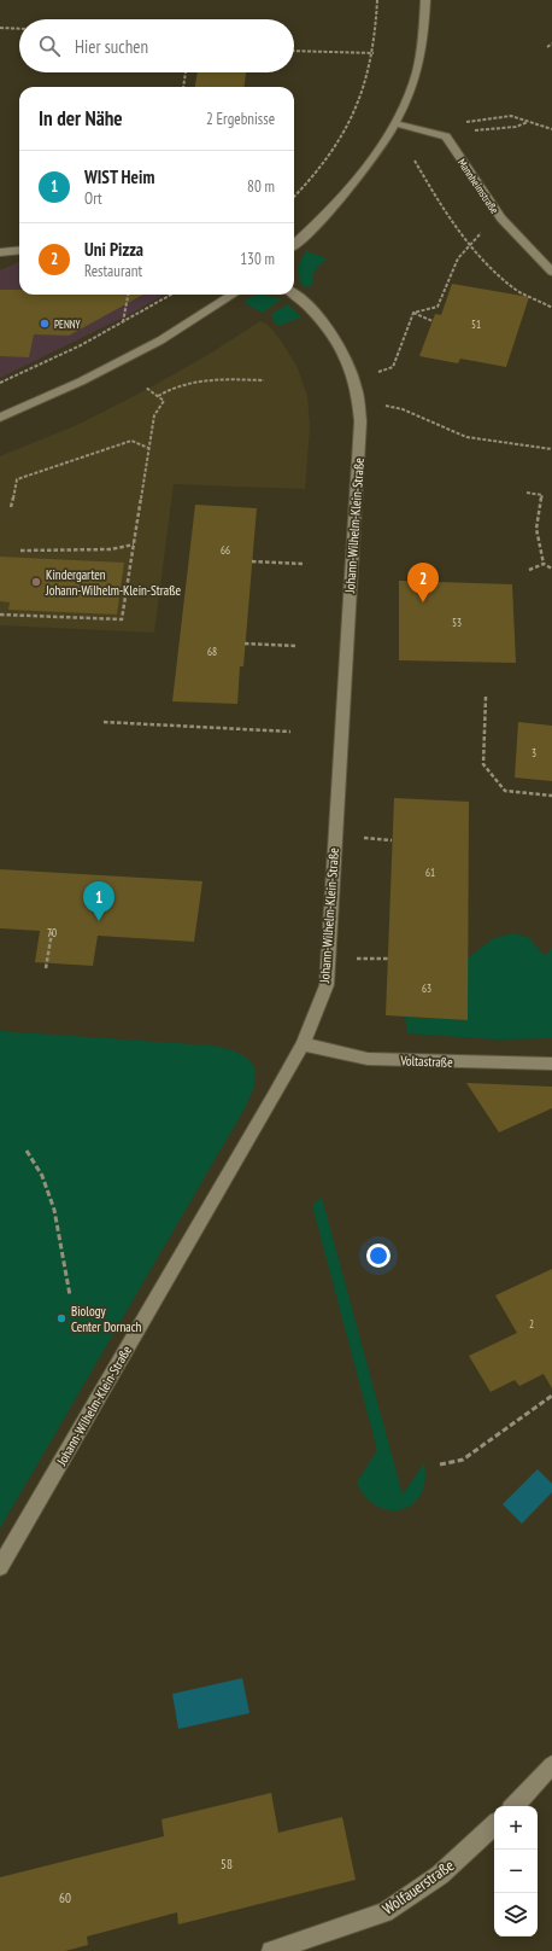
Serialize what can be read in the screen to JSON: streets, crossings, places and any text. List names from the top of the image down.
{
  "streets": {
    "street": [
      "Mannheimstraße",
      "Johann-Wilhelm-Klein-Straße",
      "Voltastraße",
      "Wolfauerstraße"
    ]
  },
  "crossings": [
    ["Johann-Wilhelm-Klein-Straße", "Voltastraße"]
  ],
  "places": ["PENNY", "Kindergarten Johann-Wilhelm-Klein-Straße", "Biology Center Dornach"],
  "house_numbers": [
    "51",
    "66",
    "53",
    "68",
    "3",
    "61",
    "70",
    "63",
    "2",
    "58",
    "60"
  ],
  "page": {
    "search": "Hier suchen",
    "heading": ["In der Nähe", "2 Ergebnisse"],
    "list": [
      {
        "mark": "1",
        "name": "WIST Heim",
        "note": "Ort",
        "value": "80 m"
      },
      {
        "mark": "2",
        "name": "Uni Pizza",
        "note": "Restaurant",
        "value": "130 m"
      }
    ],
    "pins": ["2", "1"],
    "map_buttons": ["+", "−"]
  }
}
